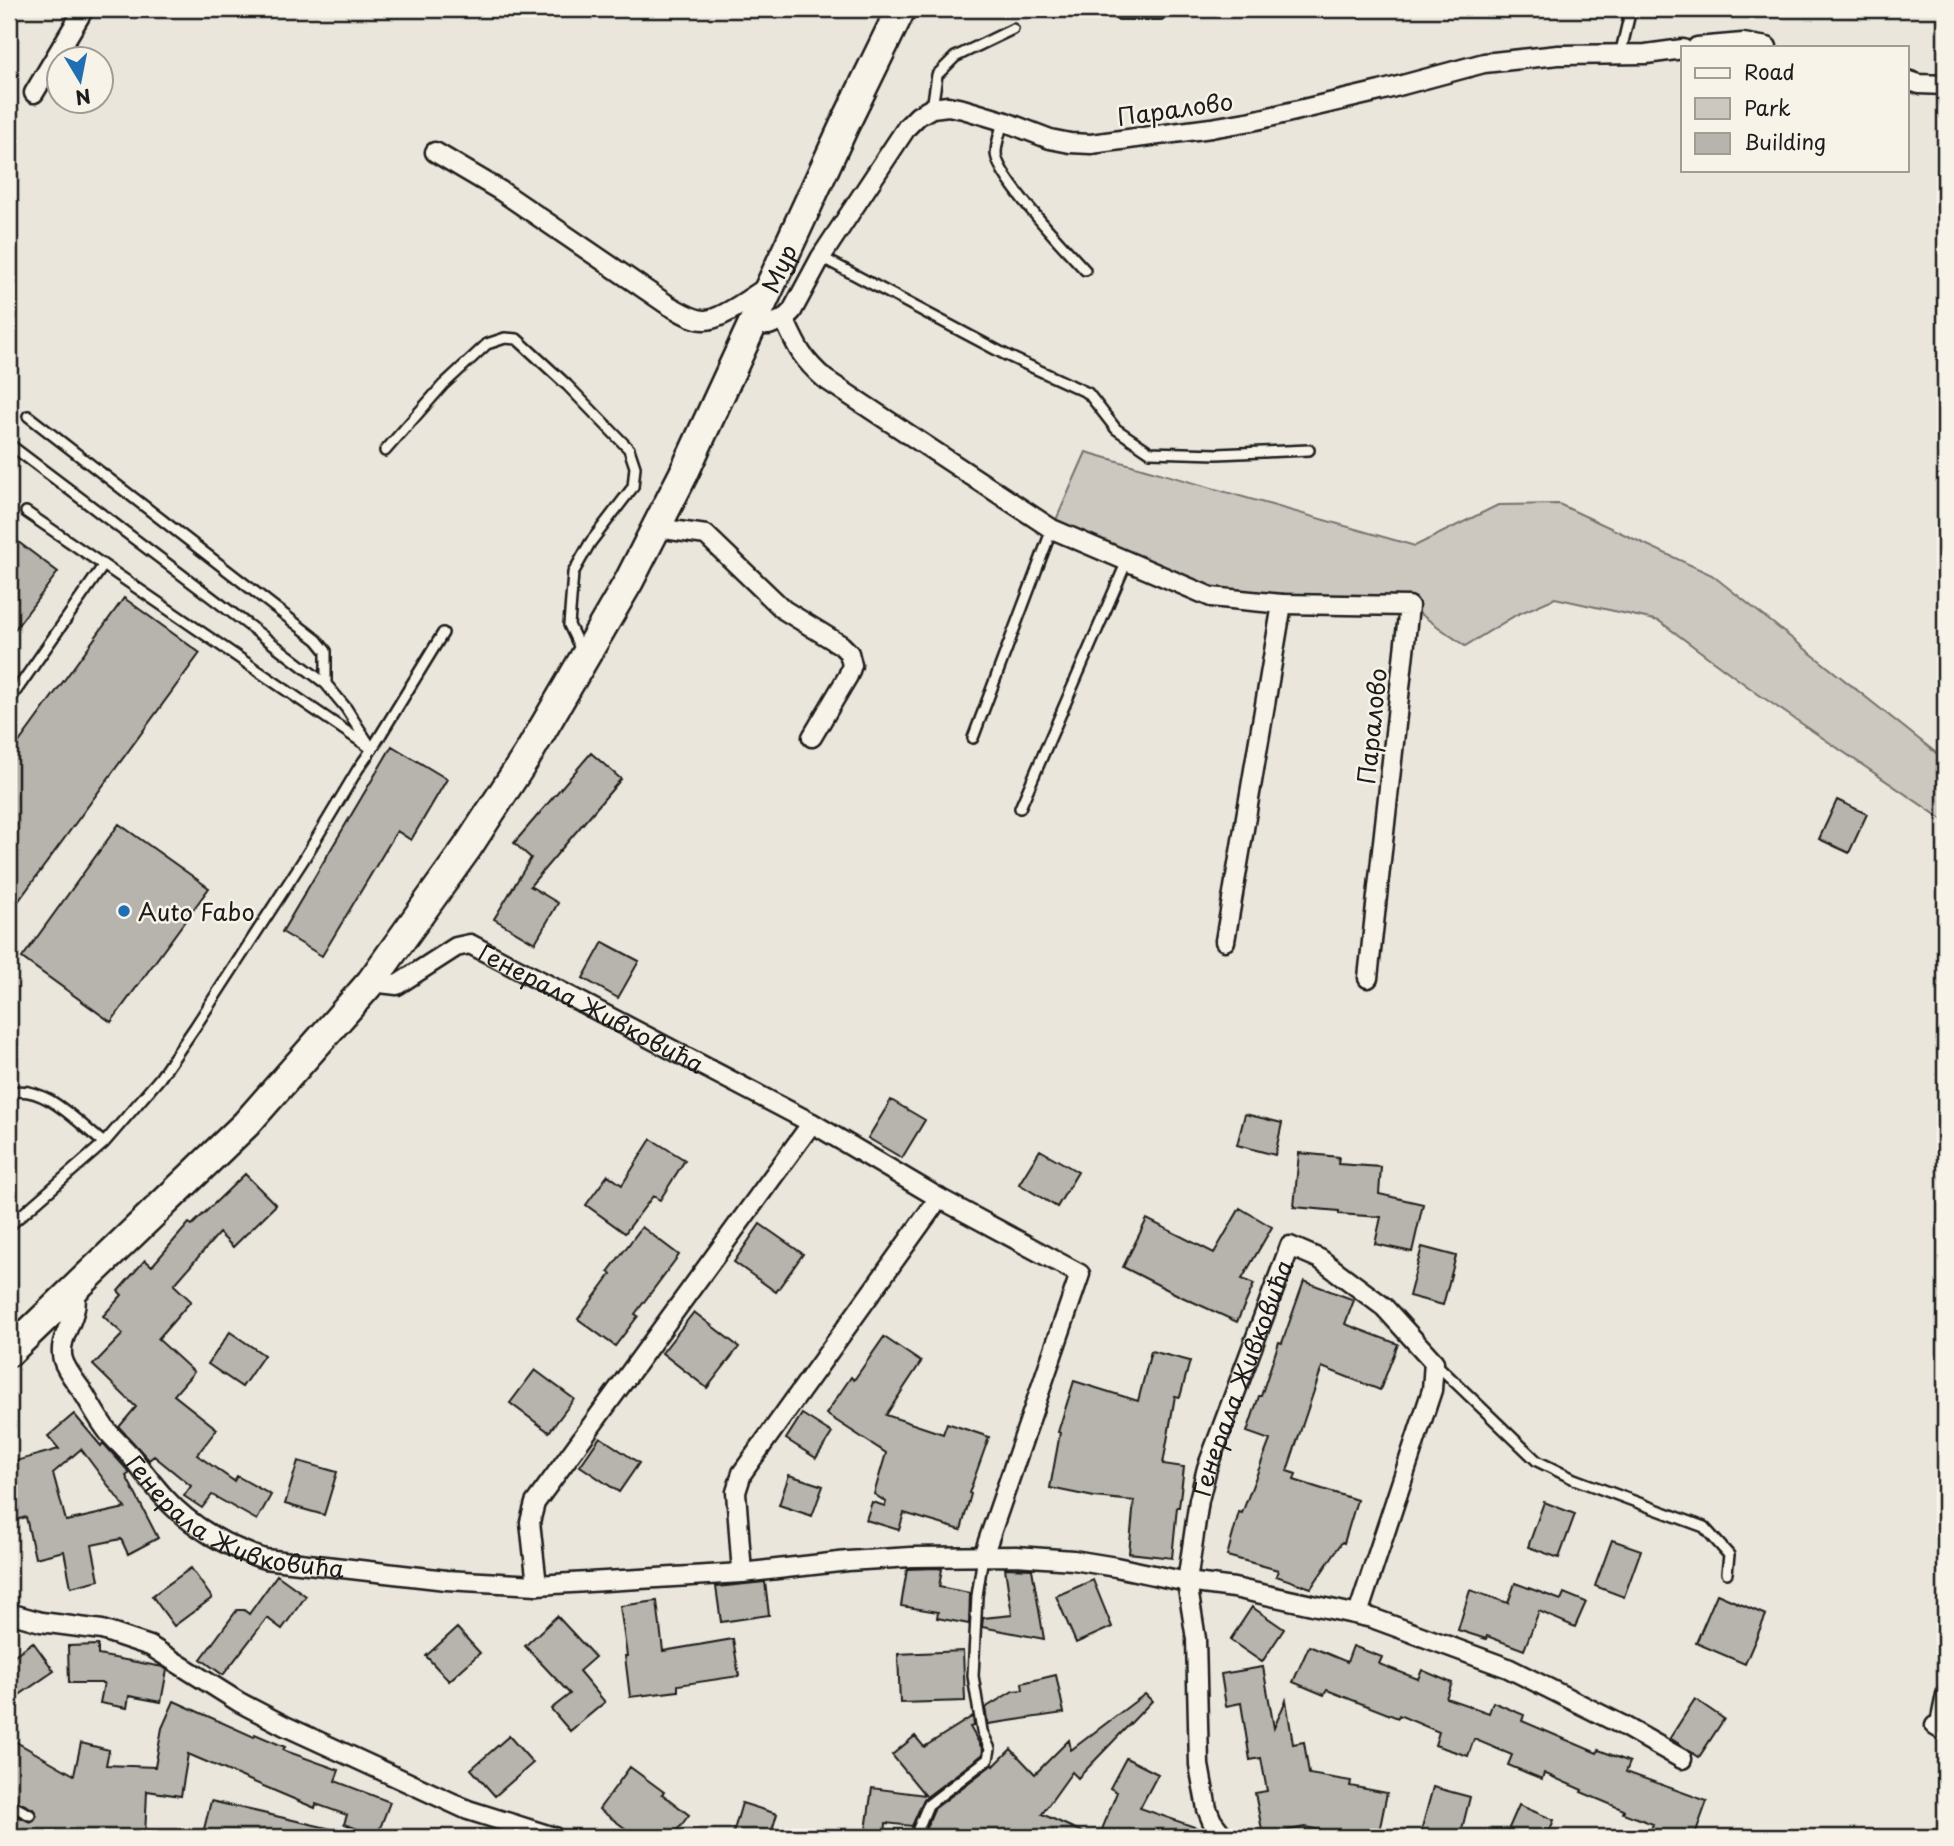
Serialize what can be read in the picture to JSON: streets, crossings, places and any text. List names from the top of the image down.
{
  "streets": {
    "main road": ["Мур"],
    "street": ["Паралово", "Генерала Живковића"]
  },
  "places": ["Auto Fabo"],
  "legend": ["Road", "Park", "Building"],
  "north": "bottom"
}
